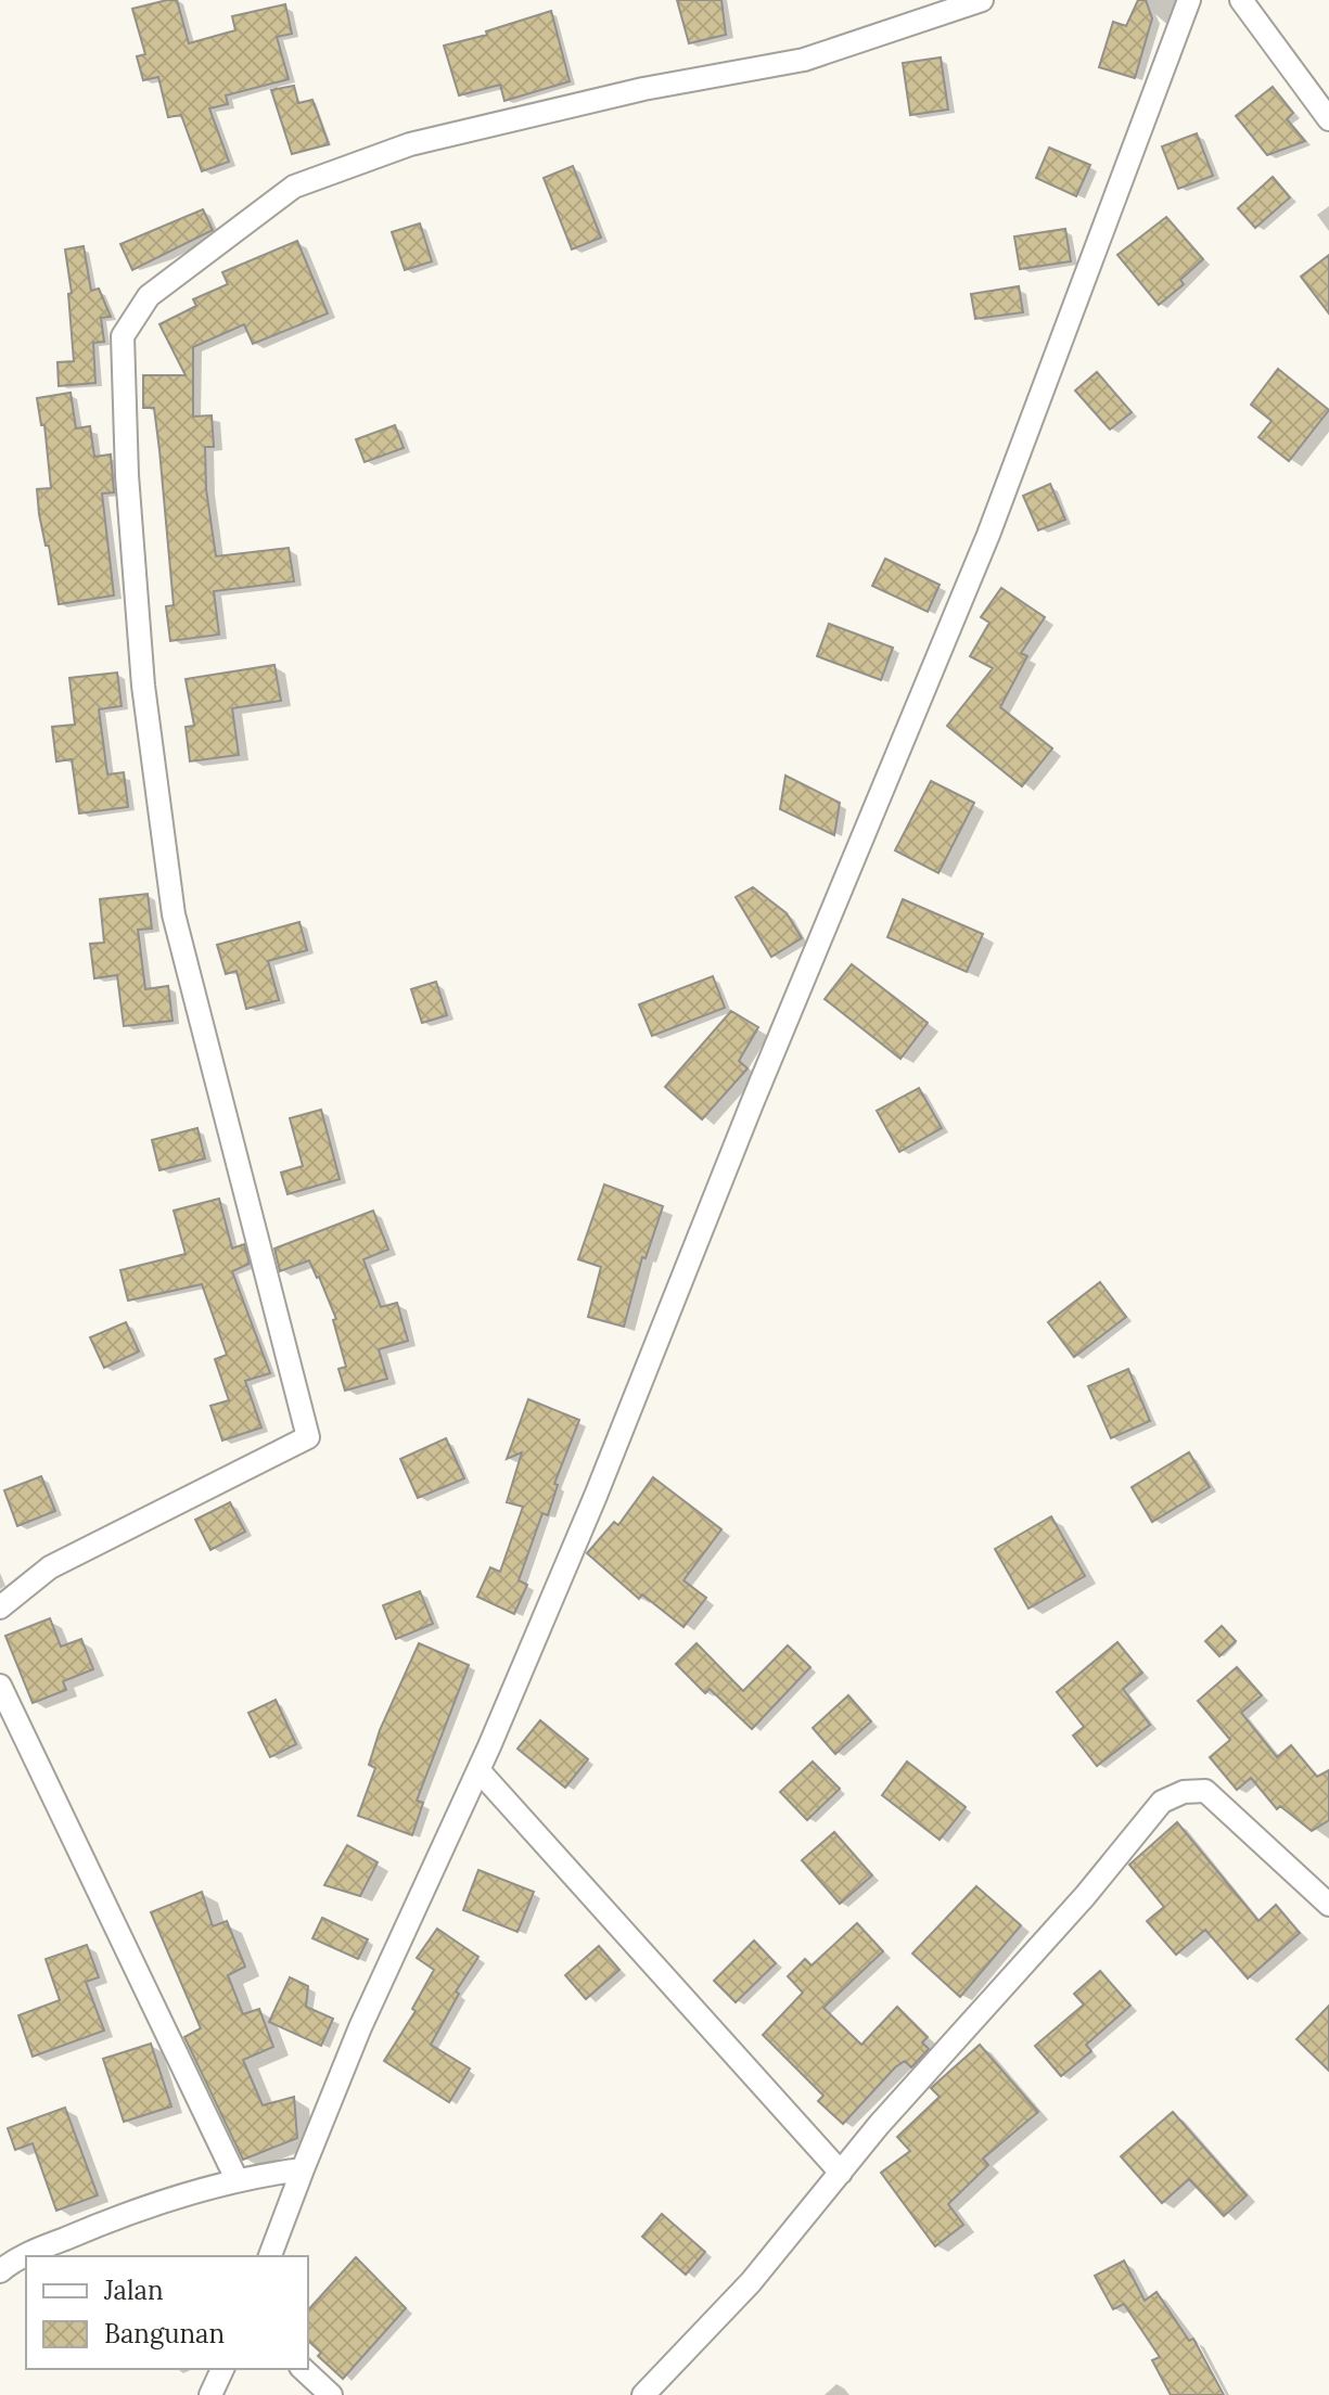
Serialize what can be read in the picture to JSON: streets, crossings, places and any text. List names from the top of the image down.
{
  "legend": ["Jalan", "Bangunan"]
}
